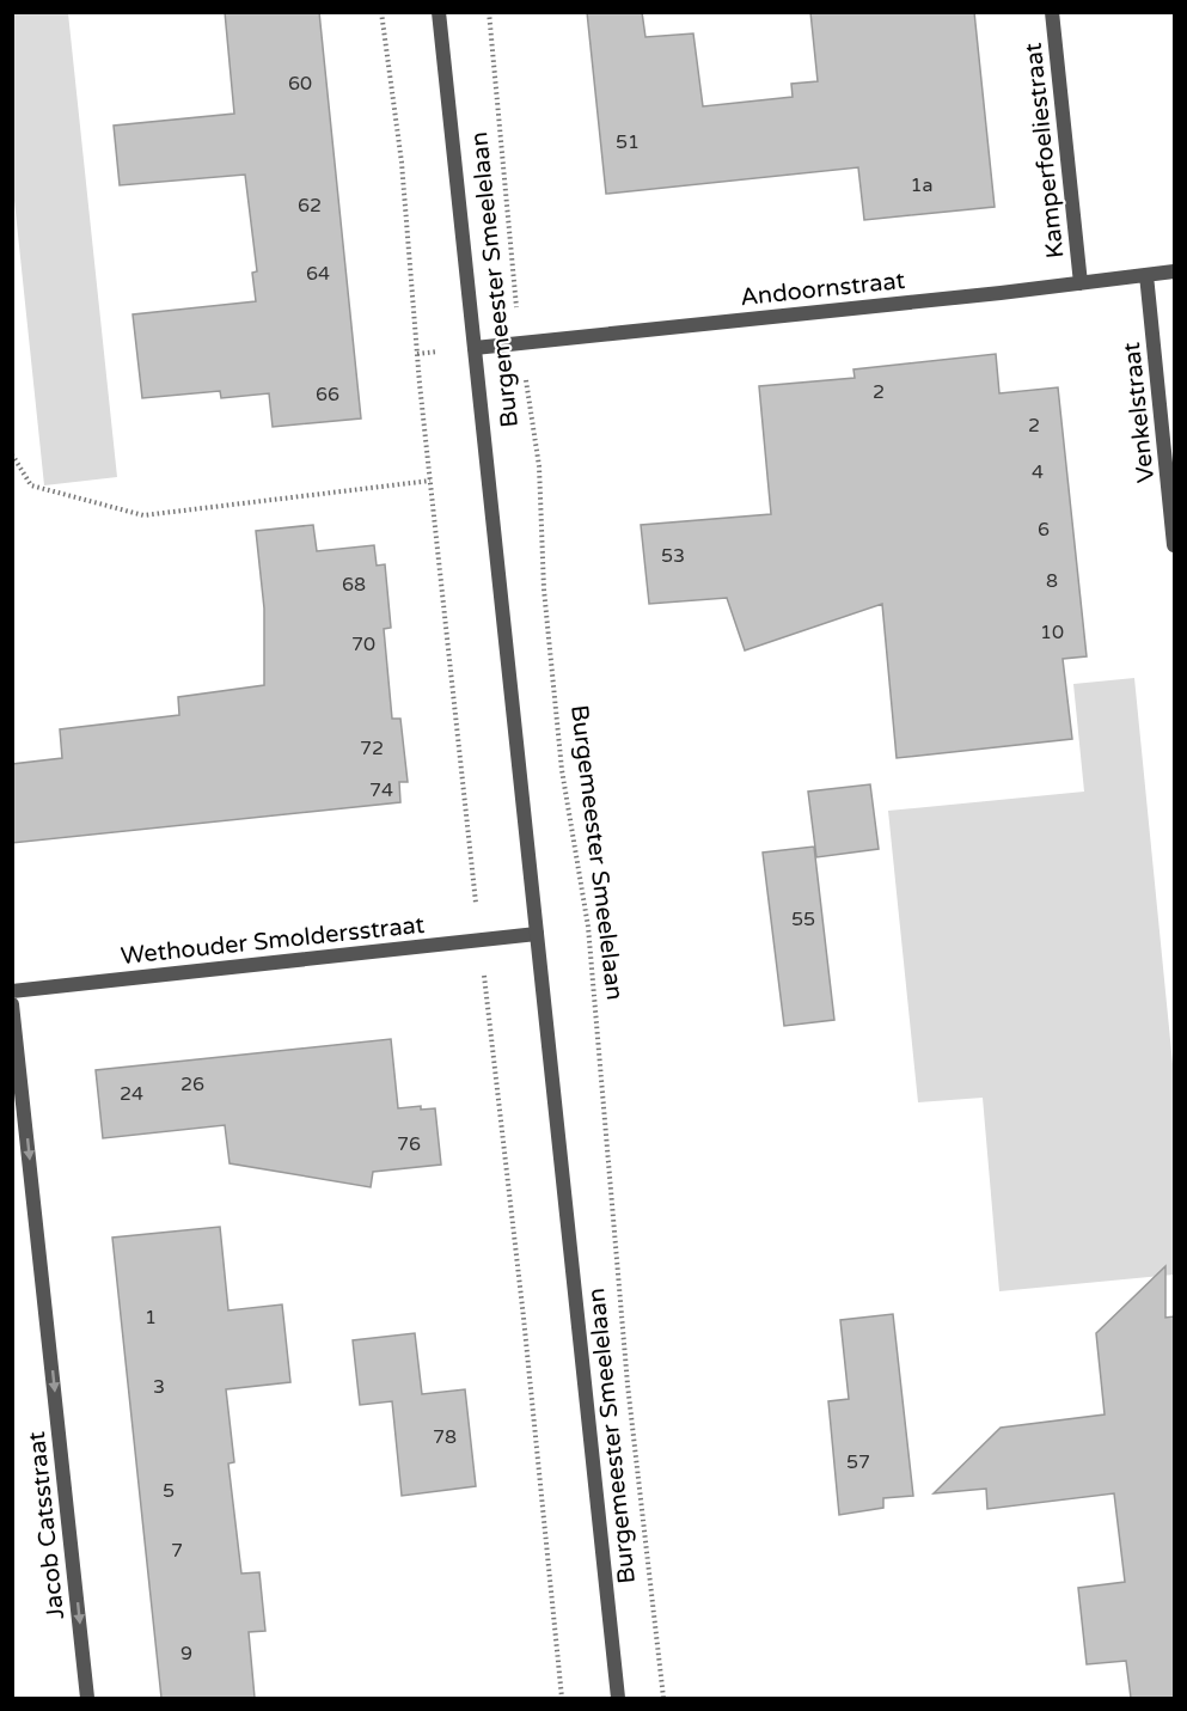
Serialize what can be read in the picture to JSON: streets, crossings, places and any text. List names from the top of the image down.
{
  "streets": {
    "street": [
      "Kamperfoeliestraat",
      "Burgemeester Smeelelaan",
      "Andoornstraat",
      "Venkelstraat",
      "Wethouder Smoldersstraat",
      "Jacob Catsstraat"
    ]
  },
  "crossings": [
    ["Kamperfoeliestraat", "Andoornstraat"],
    ["Burgemeester Smeelelaan", "Andoornstraat"],
    ["Burgemeester Smeelelaan", "Wethouder Smoldersstraat"],
    ["Andoornstraat", "Venkelstraat"]
  ],
  "one_way": ["Jacob Catsstraat"],
  "house_numbers": [
    "60",
    "51",
    "1a",
    "62",
    "64",
    "2",
    "66",
    "2",
    "4",
    "6",
    "53",
    "8",
    "68",
    "10",
    "70",
    "72",
    "74",
    "55",
    "26",
    "24",
    "76",
    "1",
    "3",
    "78",
    "57",
    "5",
    "7",
    "9"
  ]
}
